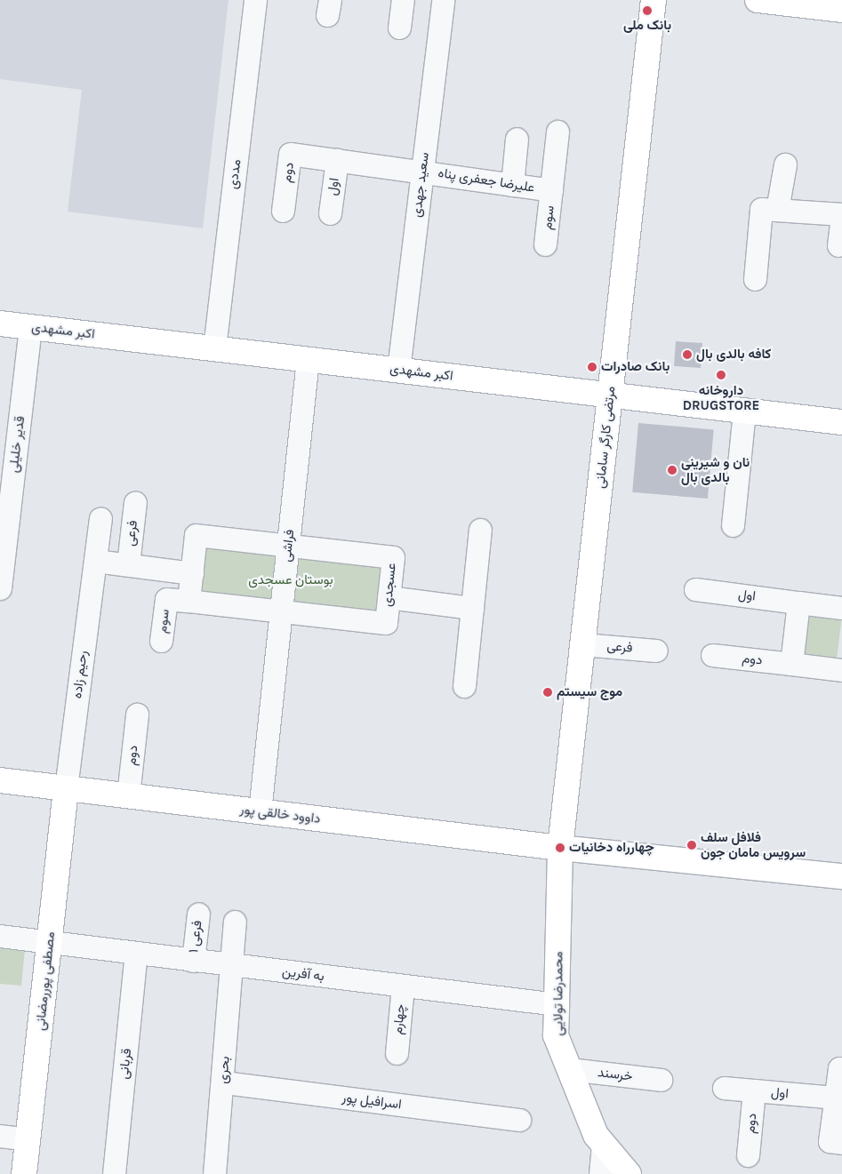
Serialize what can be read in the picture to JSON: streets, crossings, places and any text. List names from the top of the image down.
{
  "streets": {
    "street": [
      "دوم",
      "مددی",
      "علیرضا جعفری پناه",
      "سعید جهدی",
      "اول",
      "سوم",
      "اکبر مشهدی",
      "مرتضی کارگر سامانی",
      "قدیر خلیلی",
      "فرعی",
      "فراشی",
      "عسجدی",
      "رحیم زاده",
      "داوود خالقی پور",
      "فرعی ۱",
      "به آفرین",
      "مصطفی پوررمضانی",
      "محمدرضا تولایی",
      "چهارم",
      "قربانی",
      "بحری",
      "خرسند",
      "اسرافیل پور"
    ]
  },
  "crossings": [
    ["دوم", "علیرضا جعفری پناه"],
    ["دوم", "اول"],
    ["دوم", "داوود خالقی پور"],
    ["مددی", "اکبر مشهدی"],
    ["علیرضا جعفری پناه", "سعید جهدی"],
    ["علیرضا جعفری پناه", "اول"],
    ["علیرضا جعفری پناه", "سوم"],
    ["سعید جهدی", "اکبر مشهدی"],
    ["سوم", "عسجدی"],
    ["اکبر مشهدی", "مرتضی کارگر سامانی"],
    ["اکبر مشهدی", "قدیر خلیلی"],
    ["اکبر مشهدی", "فراشی"],
    ["مرتضی کارگر سامانی", "فرعی"],
    ["مرتضی کارگر سامانی", "داوود خالقی پور"],
    ["مرتضی کارگر سامانی", "محمدرضا تولایی"],
    ["فراشی", "عسجدی"],
    ["فراشی", "داوود خالقی پور"],
    ["رحیم زاده", "داوود خالقی پور"],
    ["رحیم زاده", "مصطفی پوررمضانی"],
    ["داوود خالقی پور", "مصطفی پوررمضانی"],
    ["داوود خالقی پور", "محمدرضا تولایی"],
    ["فرعی ۱", "به آفرین"],
    ["به آفرین", "مصطفی پوررمضانی"],
    ["به آفرین", "محمدرضا تولایی"],
    ["به آفرین", "چهارم"],
    ["به آفرین", "قربانی"],
    ["به آفرین", "بحری"],
    ["محمدرضا تولایی", "خرسند"],
    ["بحری", "اسرافیل پور"]
  ],
  "parks": ["بوستان عسجدی"],
  "places": [
    "بانک ملی",
    "کافه بالدی بال",
    "بانک صادرات",
    "داروخانه DRUGSTORE",
    "نان و شیرینی بالدی بال",
    "موج سیستم",
    "فلافل سلف سرویس مامان جون",
    "چهارراه دخانیات"
  ]
}
